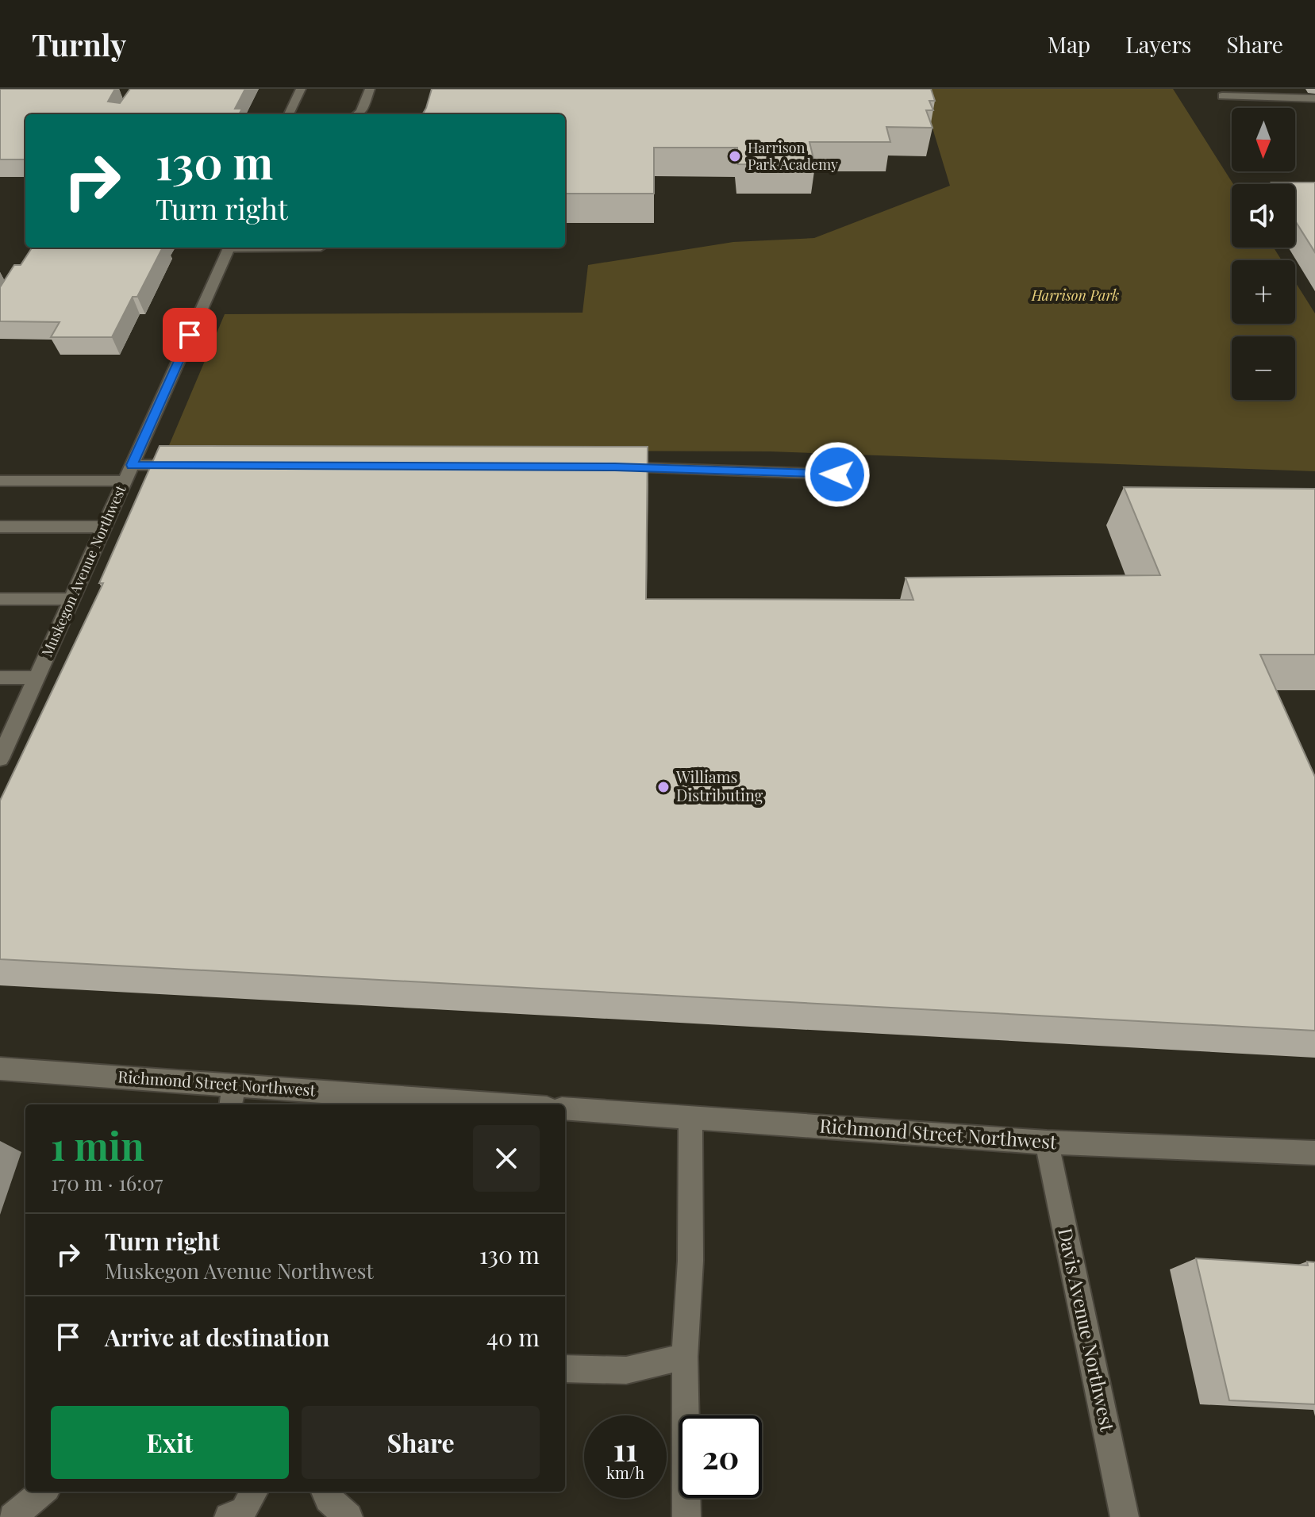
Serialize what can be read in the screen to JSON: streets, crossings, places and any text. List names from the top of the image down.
{
  "streets": {
    "street": ["Muskegon Avenue Northwest", "Richmond Street Northwest", "Davis Avenue Northwest"]
  },
  "crossings": [
    ["Richmond Street Northwest", "Davis Avenue Northwest"]
  ],
  "parks": ["Harrison Park"],
  "places": ["Harrison Park Academy", "Williams Distributing"],
  "north": "bottom",
  "page": {
    "header": "Turnly",
    "nav": ["Map", "Layers", "Share"],
    "map_buttons": ["+", "−"],
    "turn": ["130 m", "Turn right"],
    "heading": ["1 min", "170 m · 16:07"],
    "list": [
      {
        "name": "Turn right",
        "note": "Muskegon Avenue Northwest",
        "value": "130 m"
      },
      {
        "name": "Arrive at destination",
        "value": "40 m"
      }
    ],
    "buttons": ["Exit", "Share"],
    "speed": "11 km/h",
    "limit": "20"
  }
}
